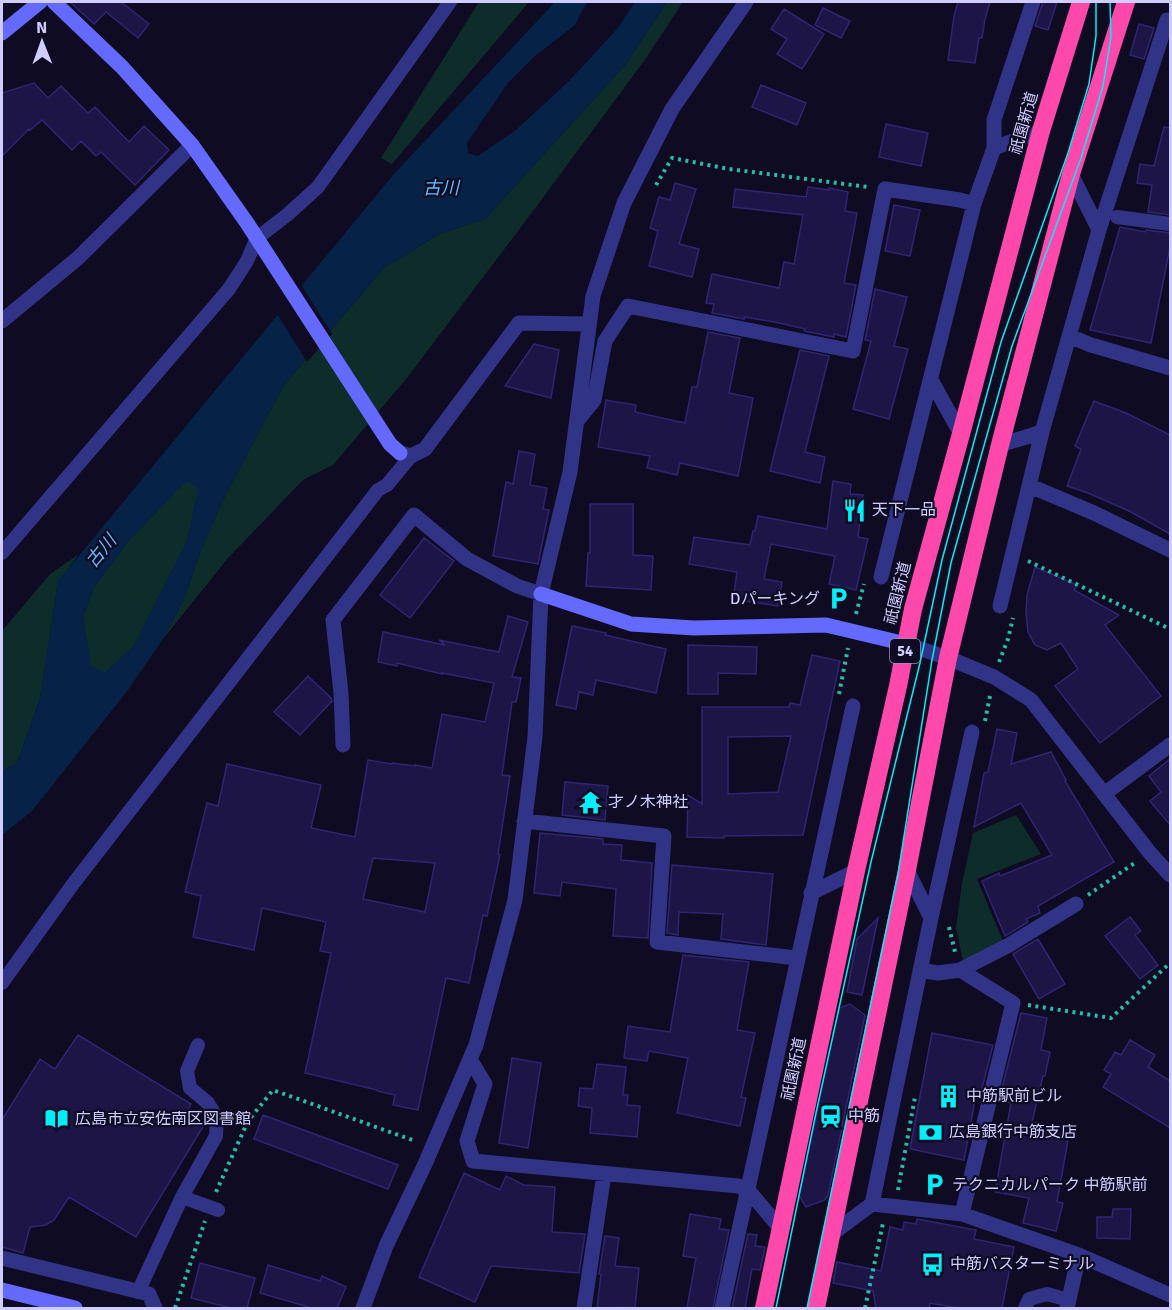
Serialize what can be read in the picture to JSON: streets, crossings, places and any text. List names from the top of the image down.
{
  "streets": {
    "highway": ["祇園新道", "54"]
  },
  "water": ["古川"],
  "places": {
    "restaurant": ["天下一品"],
    "parking": ["Dパーキング", "テクニカルパーク 中筋駅前"],
    "temple": ["才ノ木神社"],
    "building": ["中筋駅前ビル"],
    "station": ["中筋"],
    "library": ["広島市立安佐南区図書館"],
    "bank": ["広島銀行中筋支店"],
    "bus stop": ["中筋バスターミナル"]
  },
  "north": "top"
}
